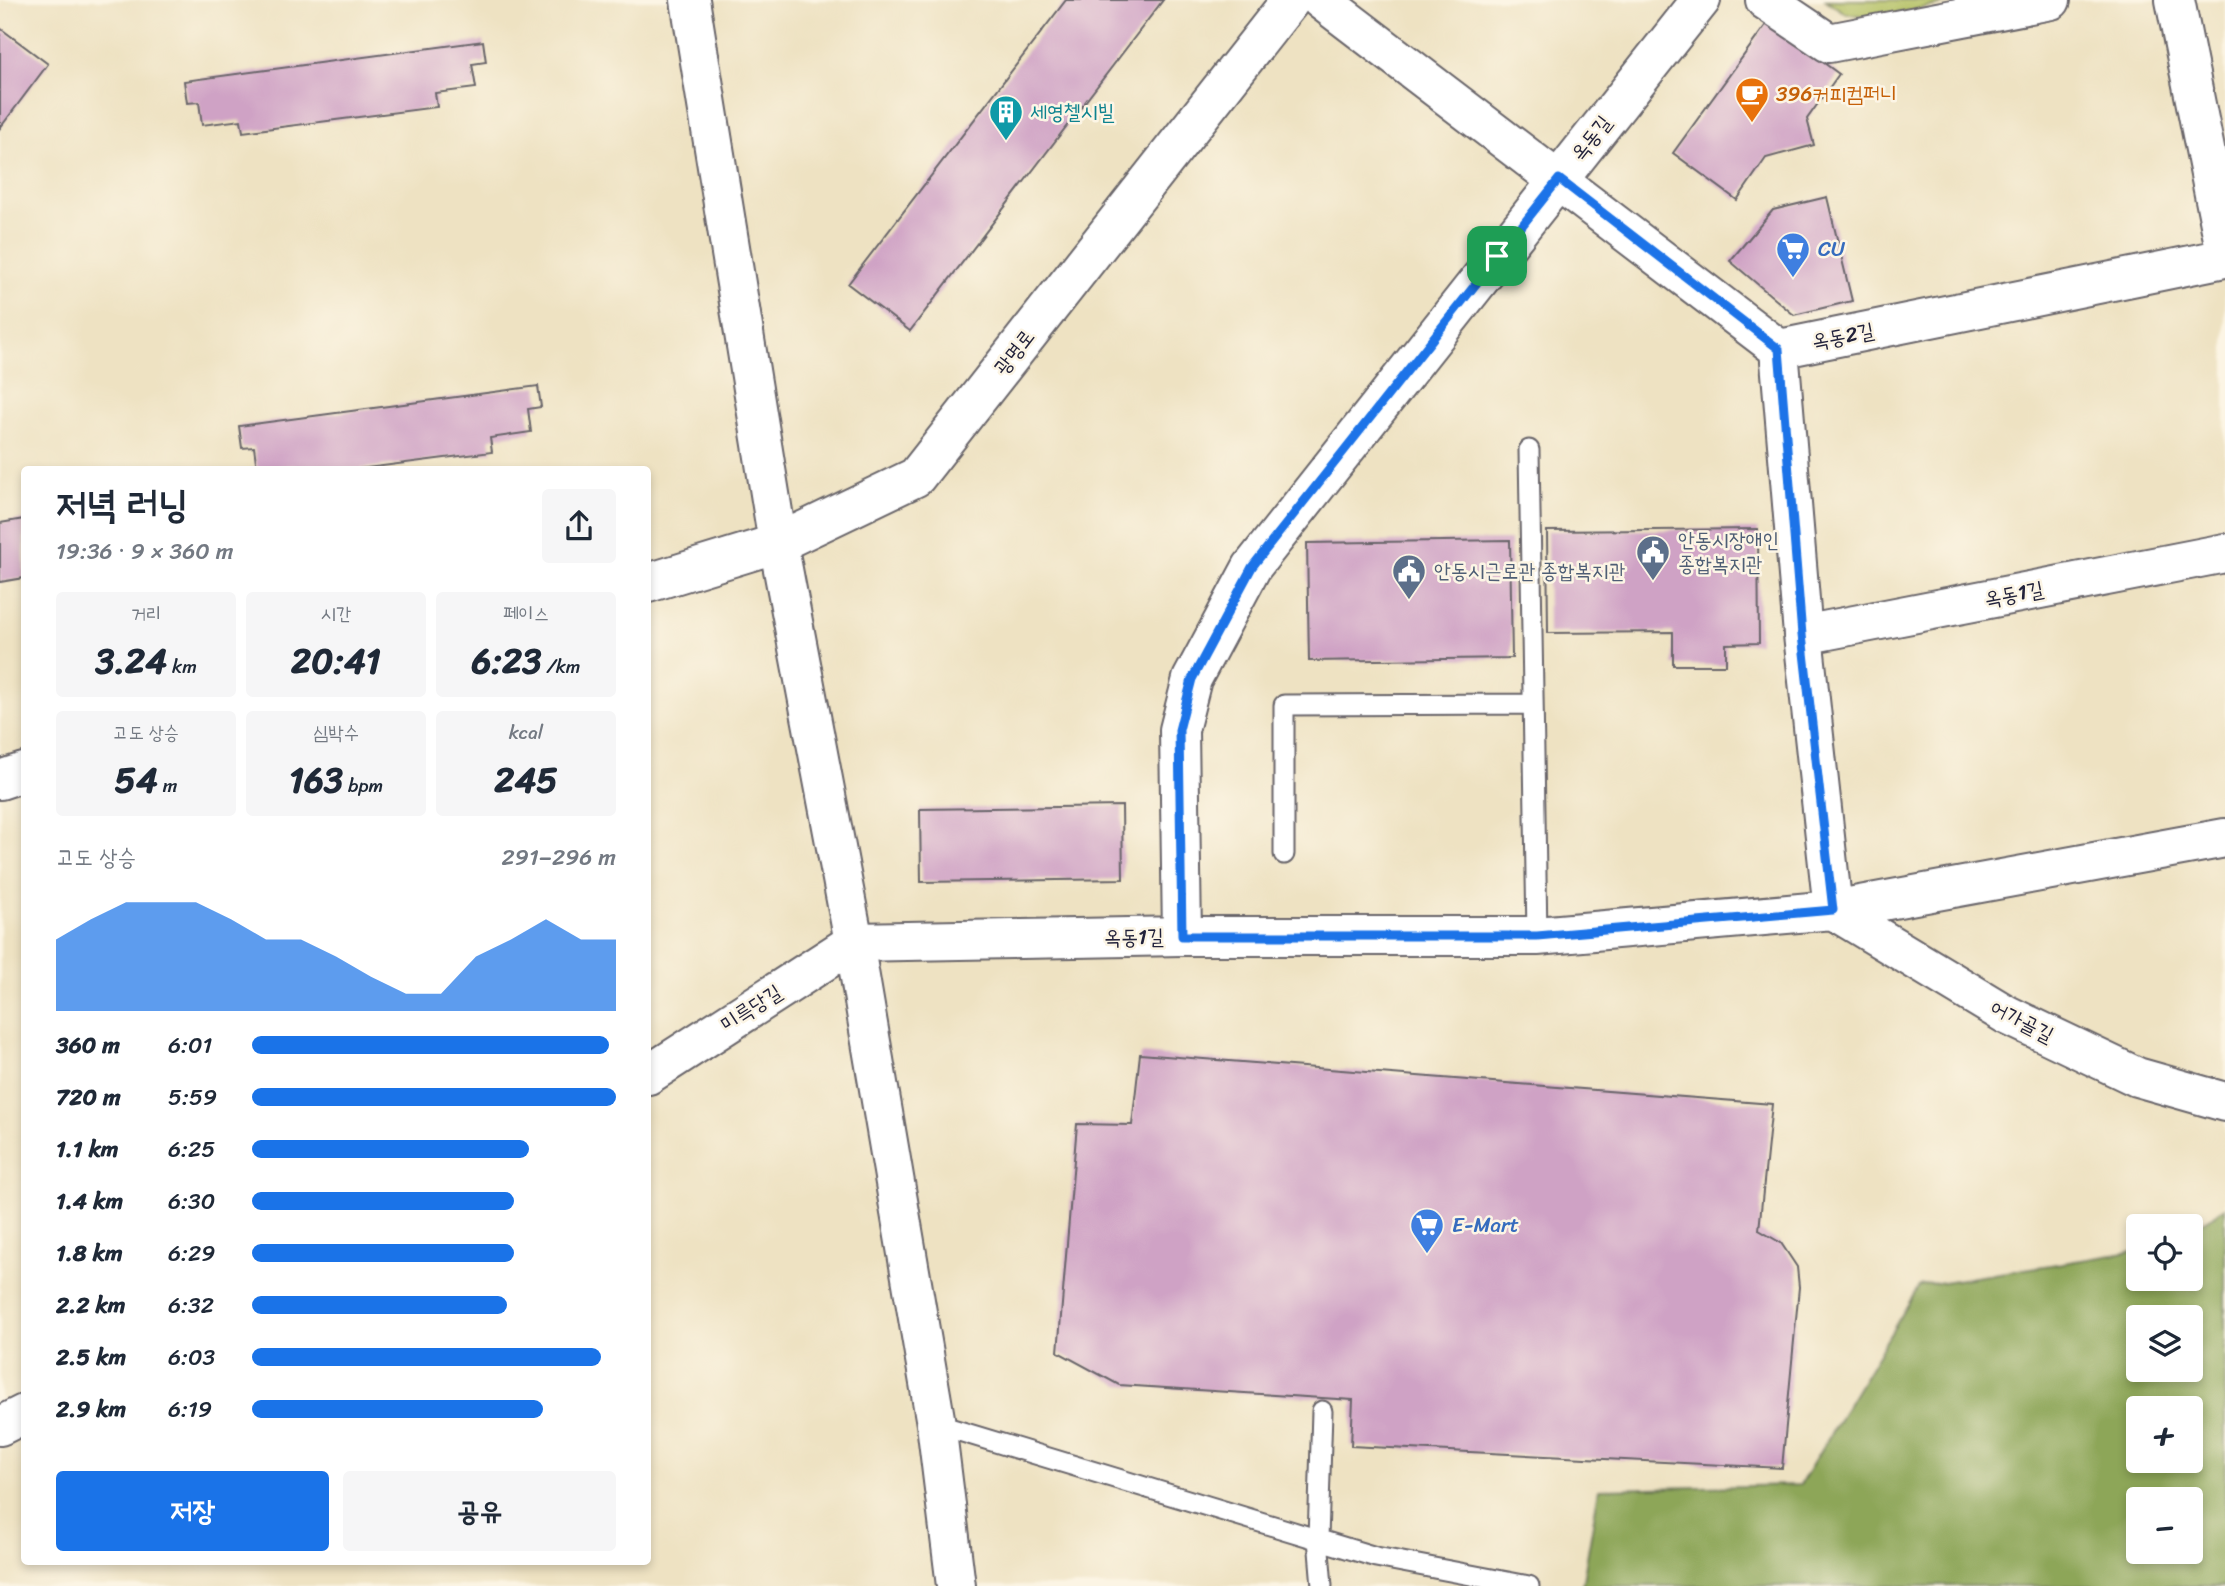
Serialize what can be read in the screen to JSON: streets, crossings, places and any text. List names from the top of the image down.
{
  "streets": {
    "street": [
      "옥동길",
      "옥동2길",
      "광명로",
      "옥동1길",
      "미륵당길",
      "어가골길"
    ]
  },
  "crossings": [
    ["옥동길", "옥동1길"],
    ["옥동1길", "미륵당길"],
    ["옥동1길", "어가골길"]
  ],
  "places": {
    "cafe": ["396커피컴퍼니"],
    "building": ["세영첼시빌"],
    "supermarket": ["CU", "E-Mart"],
    "public building": ["안동시장애인 종합복지관", "안동시근로관 종합복지관"]
  },
  "page": {
    "heading": ["저녁 러닝", "19:36 · 9 × 360 m"],
    "stats": [
      ["거리", "3.24 km"],
      ["시간", "20:41"],
      ["페이스", "6:23 /km"],
      ["고도 상승", "54 m"],
      ["심박수", "163 bpm"],
      ["kcal", "245"]
    ],
    "chart": ["고도 상승", "291–296 m"],
    "list": [
      {
        "name": "360 m",
        "note": "6:01"
      },
      {
        "name": "720 m",
        "note": "5:59"
      },
      {
        "name": "1.1 km",
        "note": "6:25"
      },
      {
        "name": "1.4 km",
        "note": "6:30"
      },
      {
        "name": "1.8 km",
        "note": "6:29"
      },
      {
        "name": "2.2 km",
        "note": "6:32"
      },
      {
        "name": "2.5 km",
        "note": "6:03"
      },
      {
        "name": "2.9 km",
        "note": "6:19"
      }
    ],
    "map_buttons": ["+", "−"],
    "buttons": ["저장", "공유"]
  }
}
